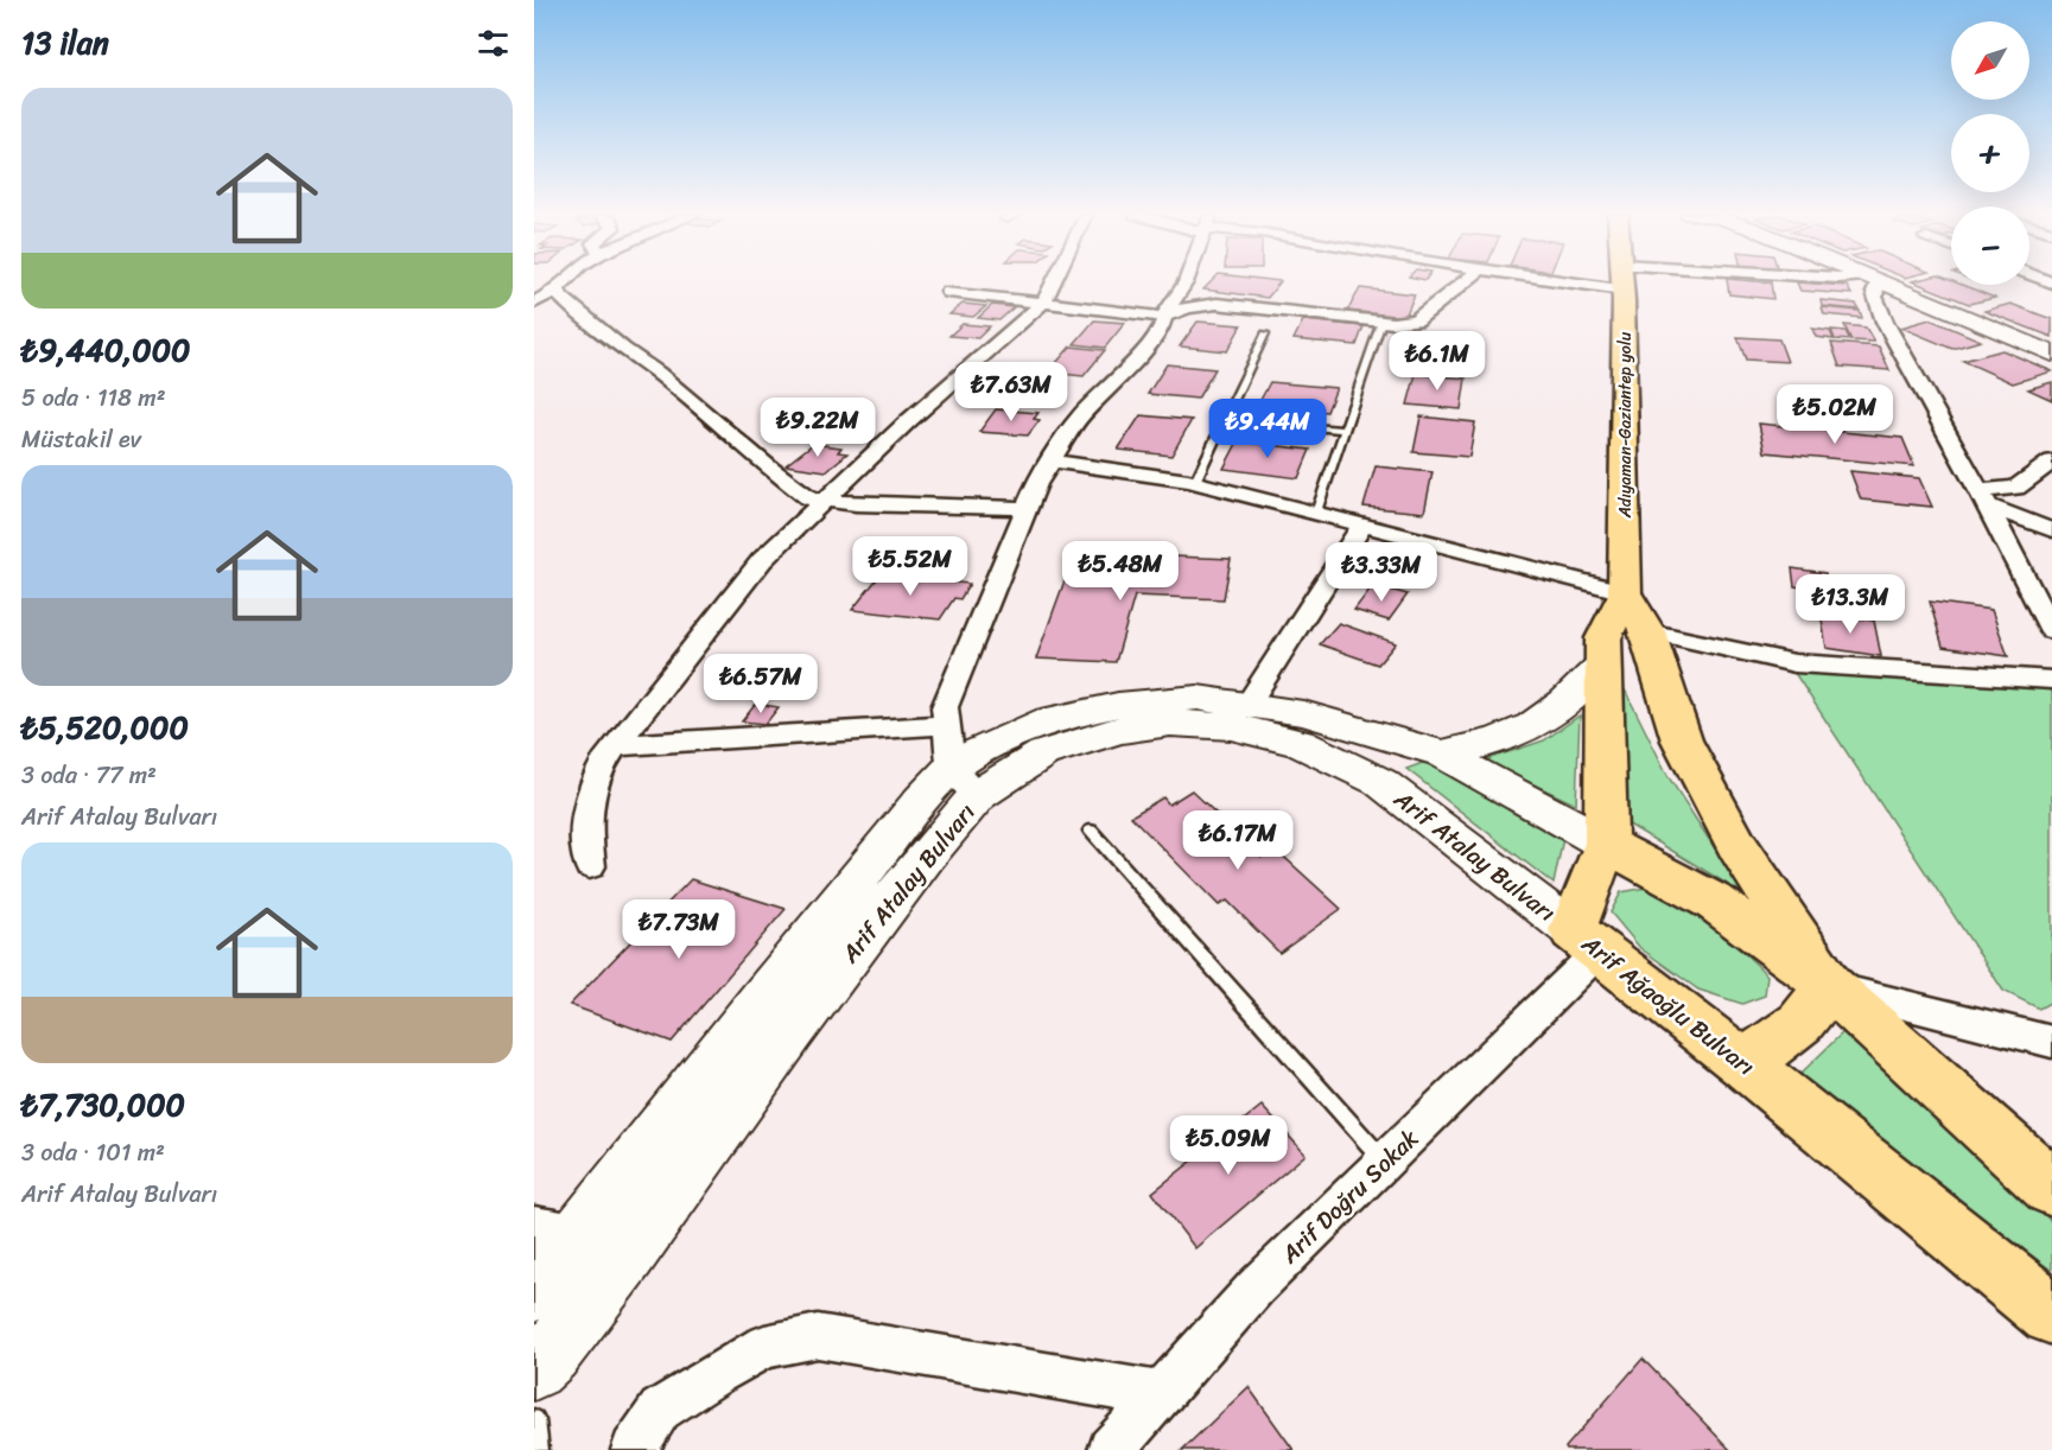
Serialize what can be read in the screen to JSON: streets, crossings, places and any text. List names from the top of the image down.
{
  "streets": {
    "main road": ["Adıyaman-Gaziantep yolu", "Arif Atalay Bulvarı", "Arif Ağaoğlu Bulvarı"],
    "street": ["Arif Doğru Sokak"]
  },
  "crossings": [
    ["Adıyaman-Gaziantep yolu", "Arif Ağaoğlu Bulvarı"],
    ["Arif Atalay Bulvarı", "Arif Ağaoğlu Bulvarı"],
    ["Arif Atalay Bulvarı", "Arif Doğru Sokak"],
    ["Arif Ağaoğlu Bulvarı", "Arif Doğru Sokak"]
  ],
  "north": "bottom left",
  "page": {
    "heading": "13 ilan",
    "map_buttons": ["+", "−"],
    "list": [
      {
        "name": "₺9,440,000",
        "note": "5 oda · 118 m² · Müstakil ev"
      },
      {
        "name": "₺5,520,000",
        "note": "3 oda · 77 m² · Arif Atalay Bulvarı"
      },
      {
        "name": "₺7,730,000",
        "note": "3 oda · 101 m² · Arif Atalay Bulvarı"
      }
    ],
    "price": [
      "₺6.1M",
      "₺7.63M",
      "₺5.02M",
      "₺9.22M",
      "₺9.44M",
      "₺5.52M",
      "₺5.48M",
      "₺3.33M",
      "₺13.3M",
      "₺6.57M",
      "₺6.17M",
      "₺7.73M",
      "₺5.09M"
    ]
  }
}
